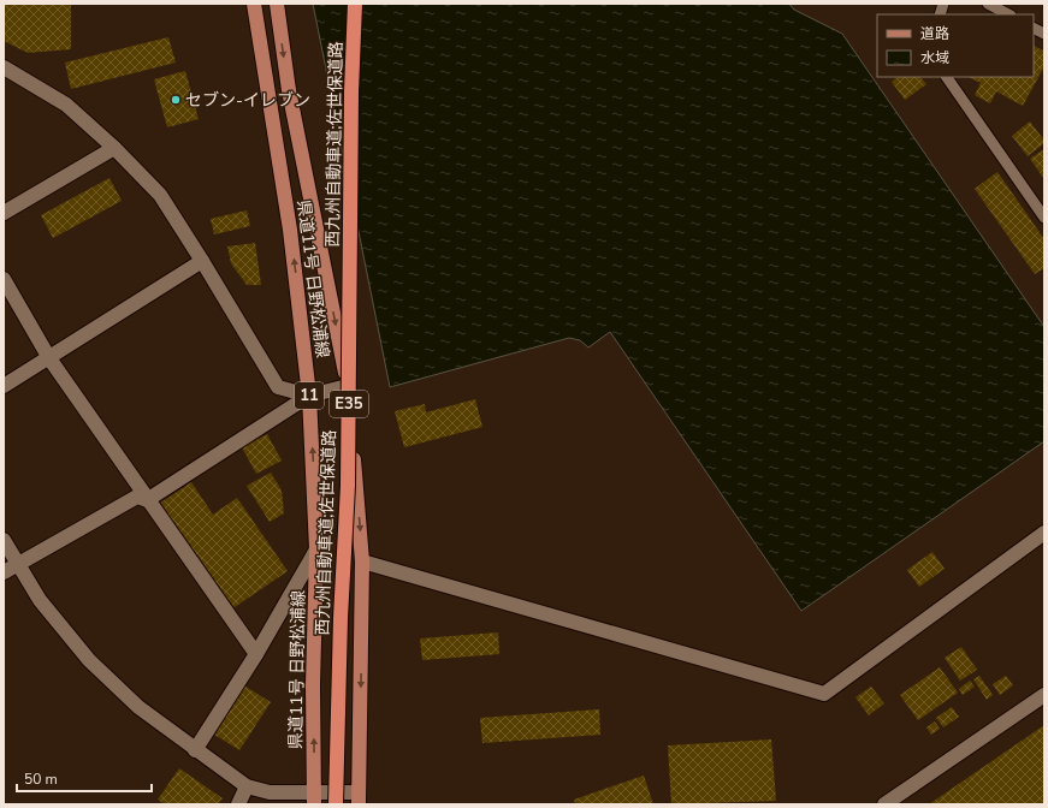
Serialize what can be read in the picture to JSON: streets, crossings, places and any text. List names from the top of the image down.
{
  "streets": {
    "highway": ["西九州自動車道;佐世保道路", "E35"],
    "main road": ["県道11号 日野松浦線", "11"]
  },
  "places": ["セブン-イレブン"],
  "legend": ["道路", "水域"],
  "scale_bar": "50 m"
}
